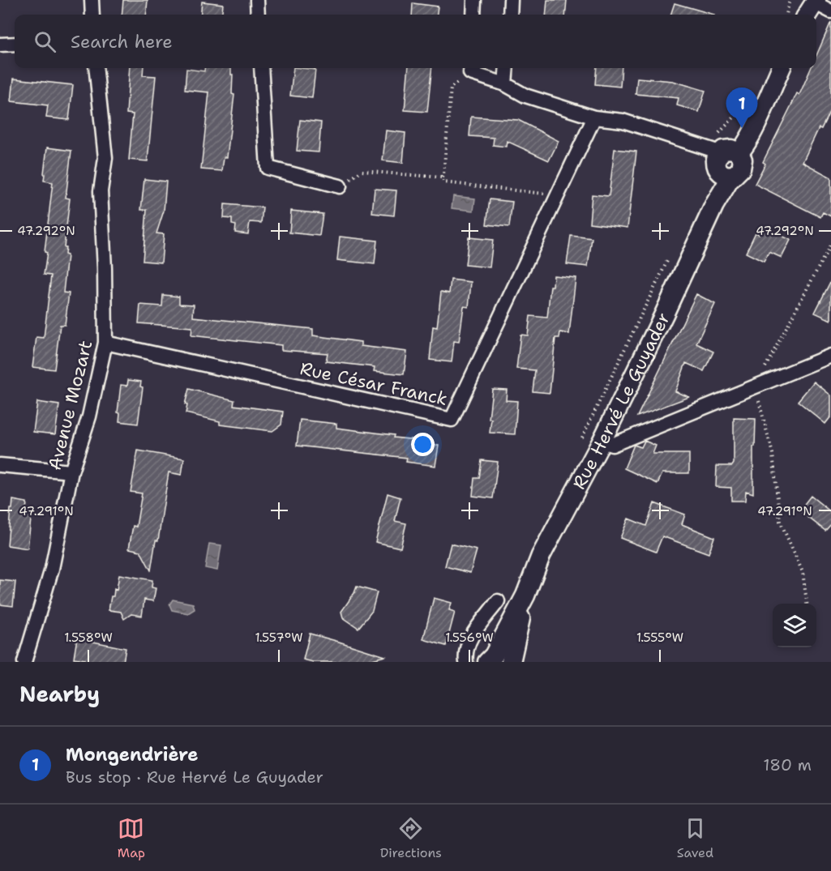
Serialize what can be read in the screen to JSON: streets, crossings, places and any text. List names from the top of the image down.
{
  "streets": {
    "street": ["Rue César Franck", "Rue Hervé Le Guyader", "Avenue Mozart"]
  },
  "crossings": [
    ["Rue César Franck", "Avenue Mozart"]
  ],
  "page": {
    "search": "Search here",
    "pins": "1",
    "heading": "Nearby",
    "list": [
      {
        "mark": "1",
        "name": "Mongendrière",
        "note": "Bus stop · Rue Hervé Le Guyader",
        "value": "180 m"
      }
    ],
    "nav": ["Map", "Directions", "Saved"]
  },
  "coordinates": [
    "47.292°N",
    "47.291°N",
    "1.558°W",
    "1.557°W",
    "1.556°W",
    "1.555°W"
  ]
}
